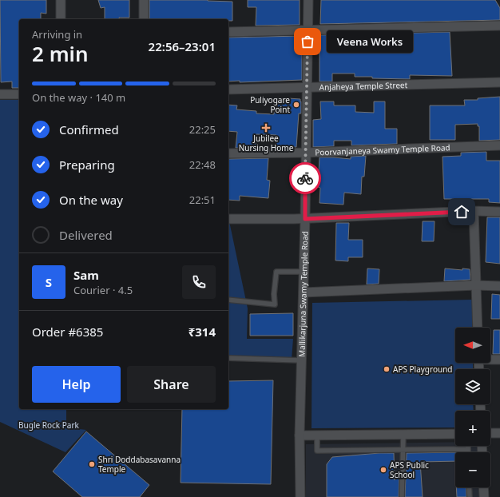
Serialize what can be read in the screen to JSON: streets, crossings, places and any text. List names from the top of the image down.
{
  "streets": {
    "street": ["Anjaheya Temple Street", "Poorvanjaneya Swamy Temple Road", "Mallikarjuna Swamy Temple Road"]
  },
  "crossings": [
    ["Anjaheya Temple Street", "Mallikarjuna Swamy Temple Road"],
    ["Poorvanjaneya Swamy Temple Road", "Mallikarjuna Swamy Temple Road"]
  ],
  "parks": ["Bugle Rock Park"],
  "places": {
    "other": [
      "Veena Works",
      "Puliyogare Point",
      "APS Playground",
      "Shri Doddabasavanna Temple",
      "APS Public School"
    ],
    "health": ["Jubilee Nursing Home"]
  },
  "north": "left",
  "page": {
    "heading": ["2 min", "Arriving in", "22:56–23:01"],
    "panel": [
      "Sam",
      "Courier · 4.5",
      "Order #6385",
      "₹314"
    ],
    "bubble": "Veena Works",
    "bar": "On the way · 140 m",
    "list": [
      ["Confirmed", "22:25"],
      ["Preparing", "22:48"],
      ["On the way", "22:51"],
      "Delivered"
    ],
    "round": "S",
    "map_buttons": ["+", "−"],
    "buttons": ["Help", "Share"]
  }
}
